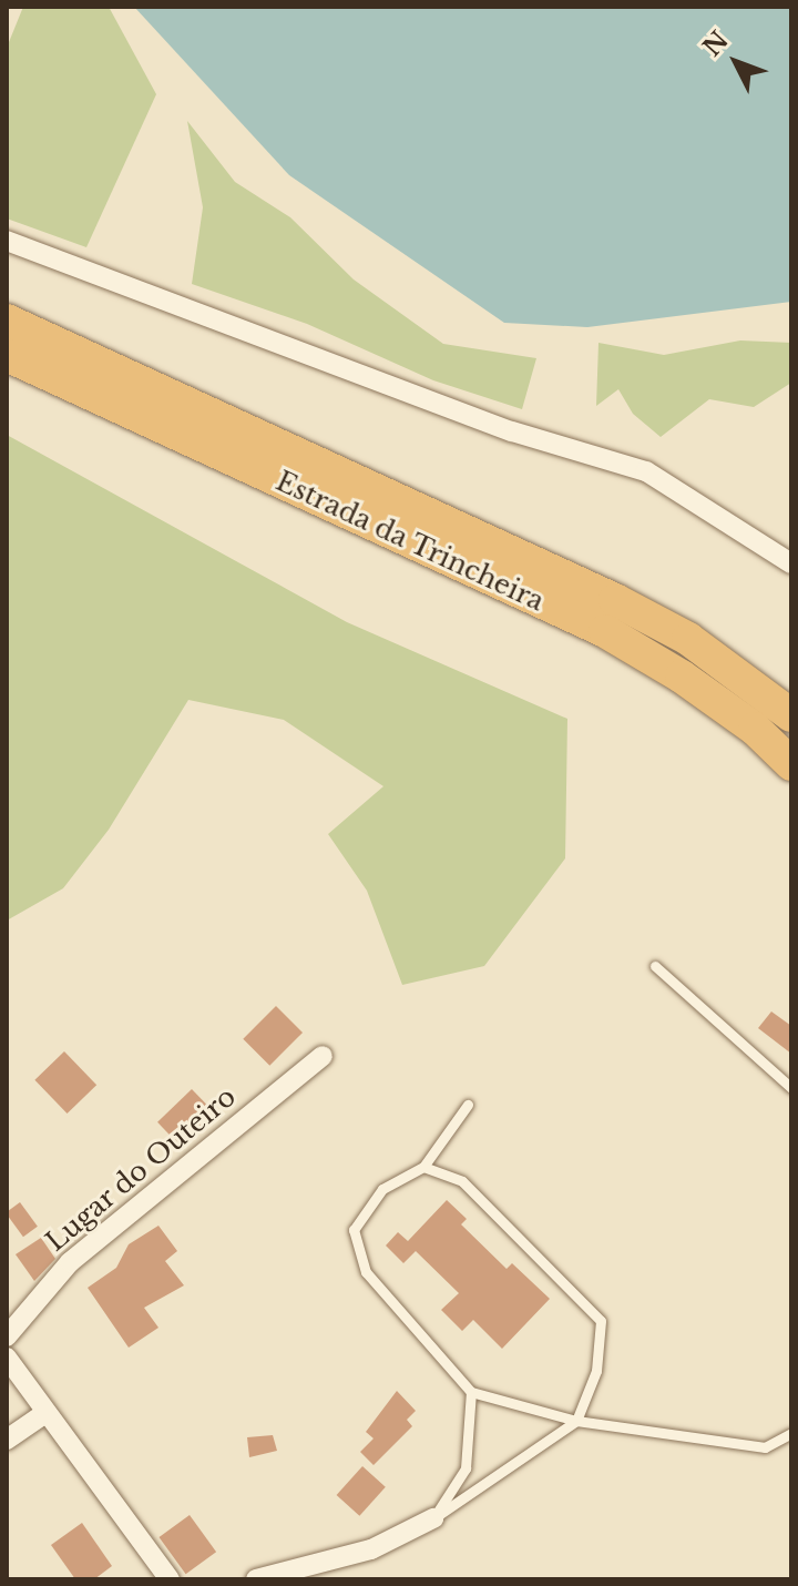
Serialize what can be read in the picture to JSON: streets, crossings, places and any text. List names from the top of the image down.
{
  "streets": {
    "highway": ["Estrada da Trincheira"],
    "street": ["Lugar do Outeiro"]
  },
  "north": "top left"
}
